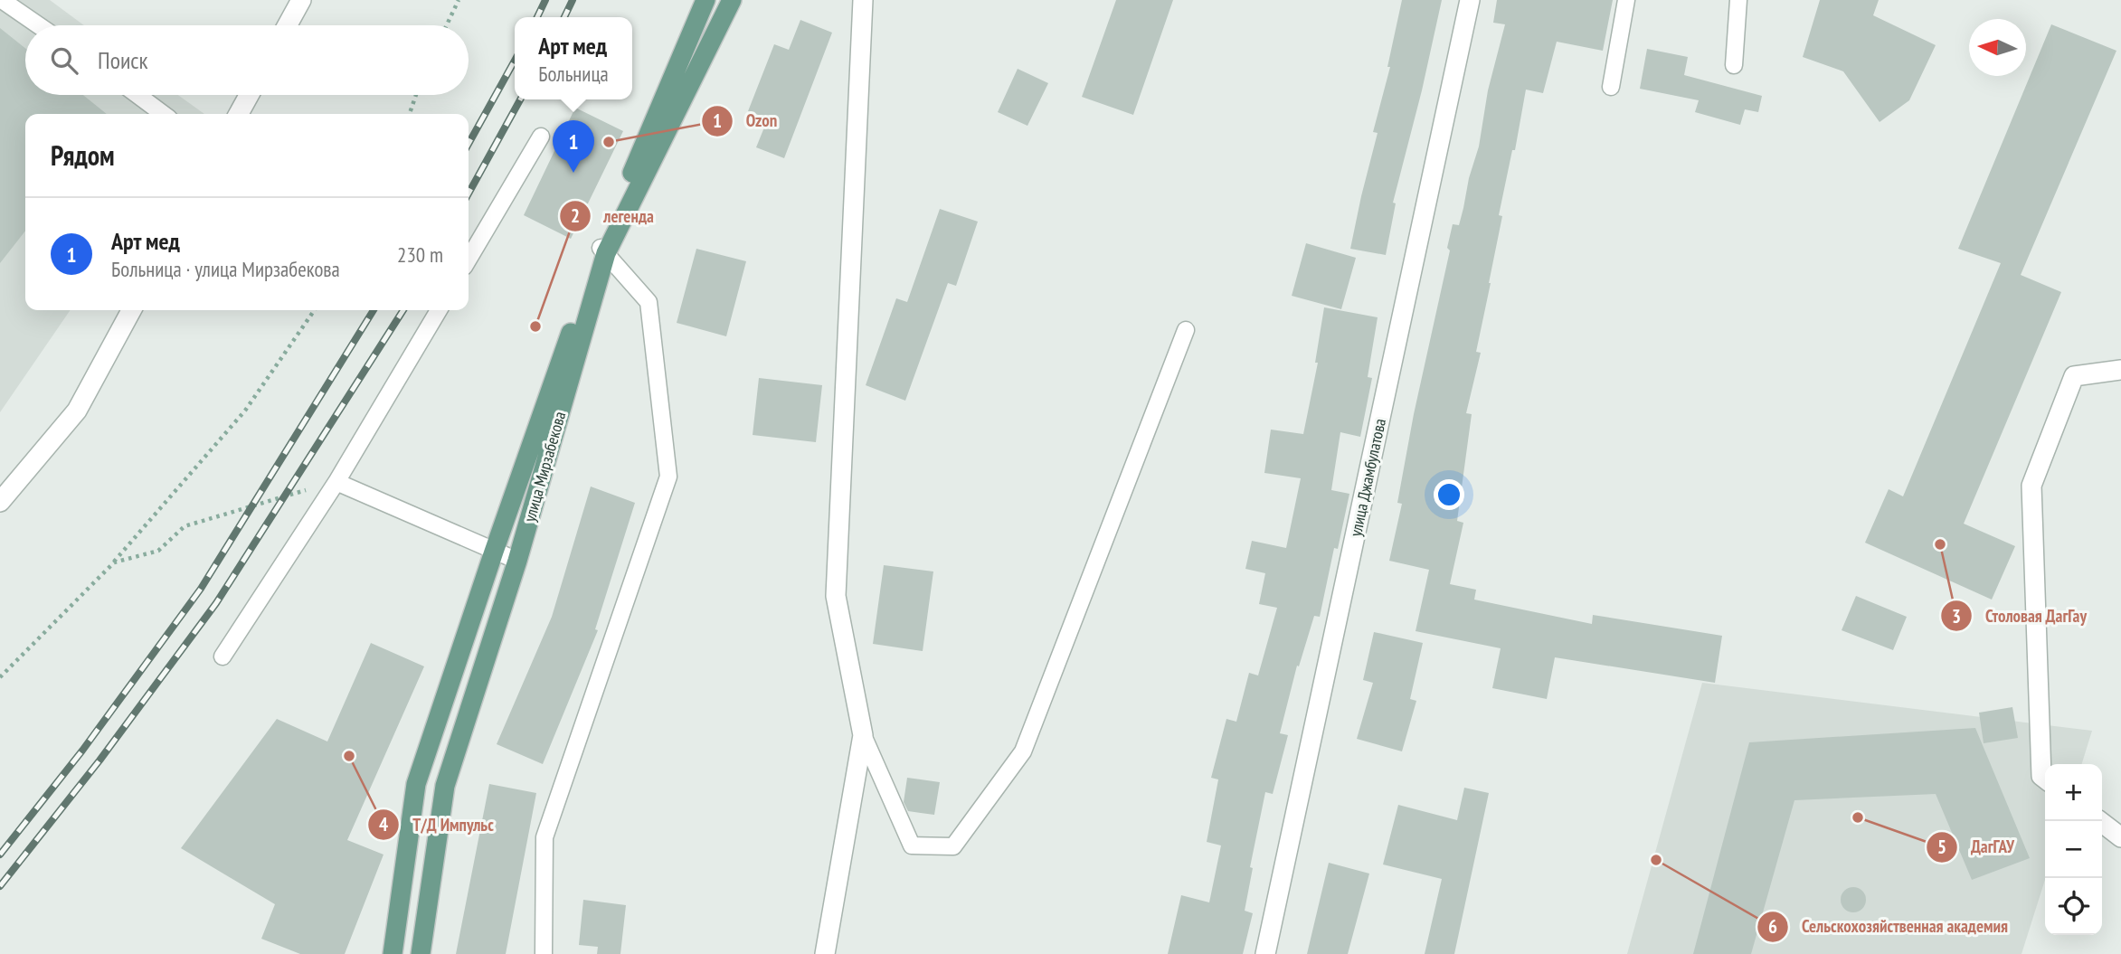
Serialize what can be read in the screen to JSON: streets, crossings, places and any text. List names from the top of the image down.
{
  "streets": {
    "main road": ["улица Мирзабекова"],
    "street": ["улица Джамбулатова"]
  },
  "places": [
    "Ozon",
    "легенда",
    "Столовая ДагГау",
    "Т/Д Импульс",
    "ДагГАУ",
    "Сельскохозяйственная академия"
  ],
  "north": "left",
  "page": {
    "popup": ["Арт мед", "Больница"],
    "search": "Поиск",
    "heading": "Рядом",
    "pins": "1",
    "list": [
      {
        "mark": "1",
        "name": "Арт мед",
        "note": "Больница · улица Мирзабекова",
        "value": "230 m"
      }
    ],
    "map_buttons": ["+", "−"]
  }
}
